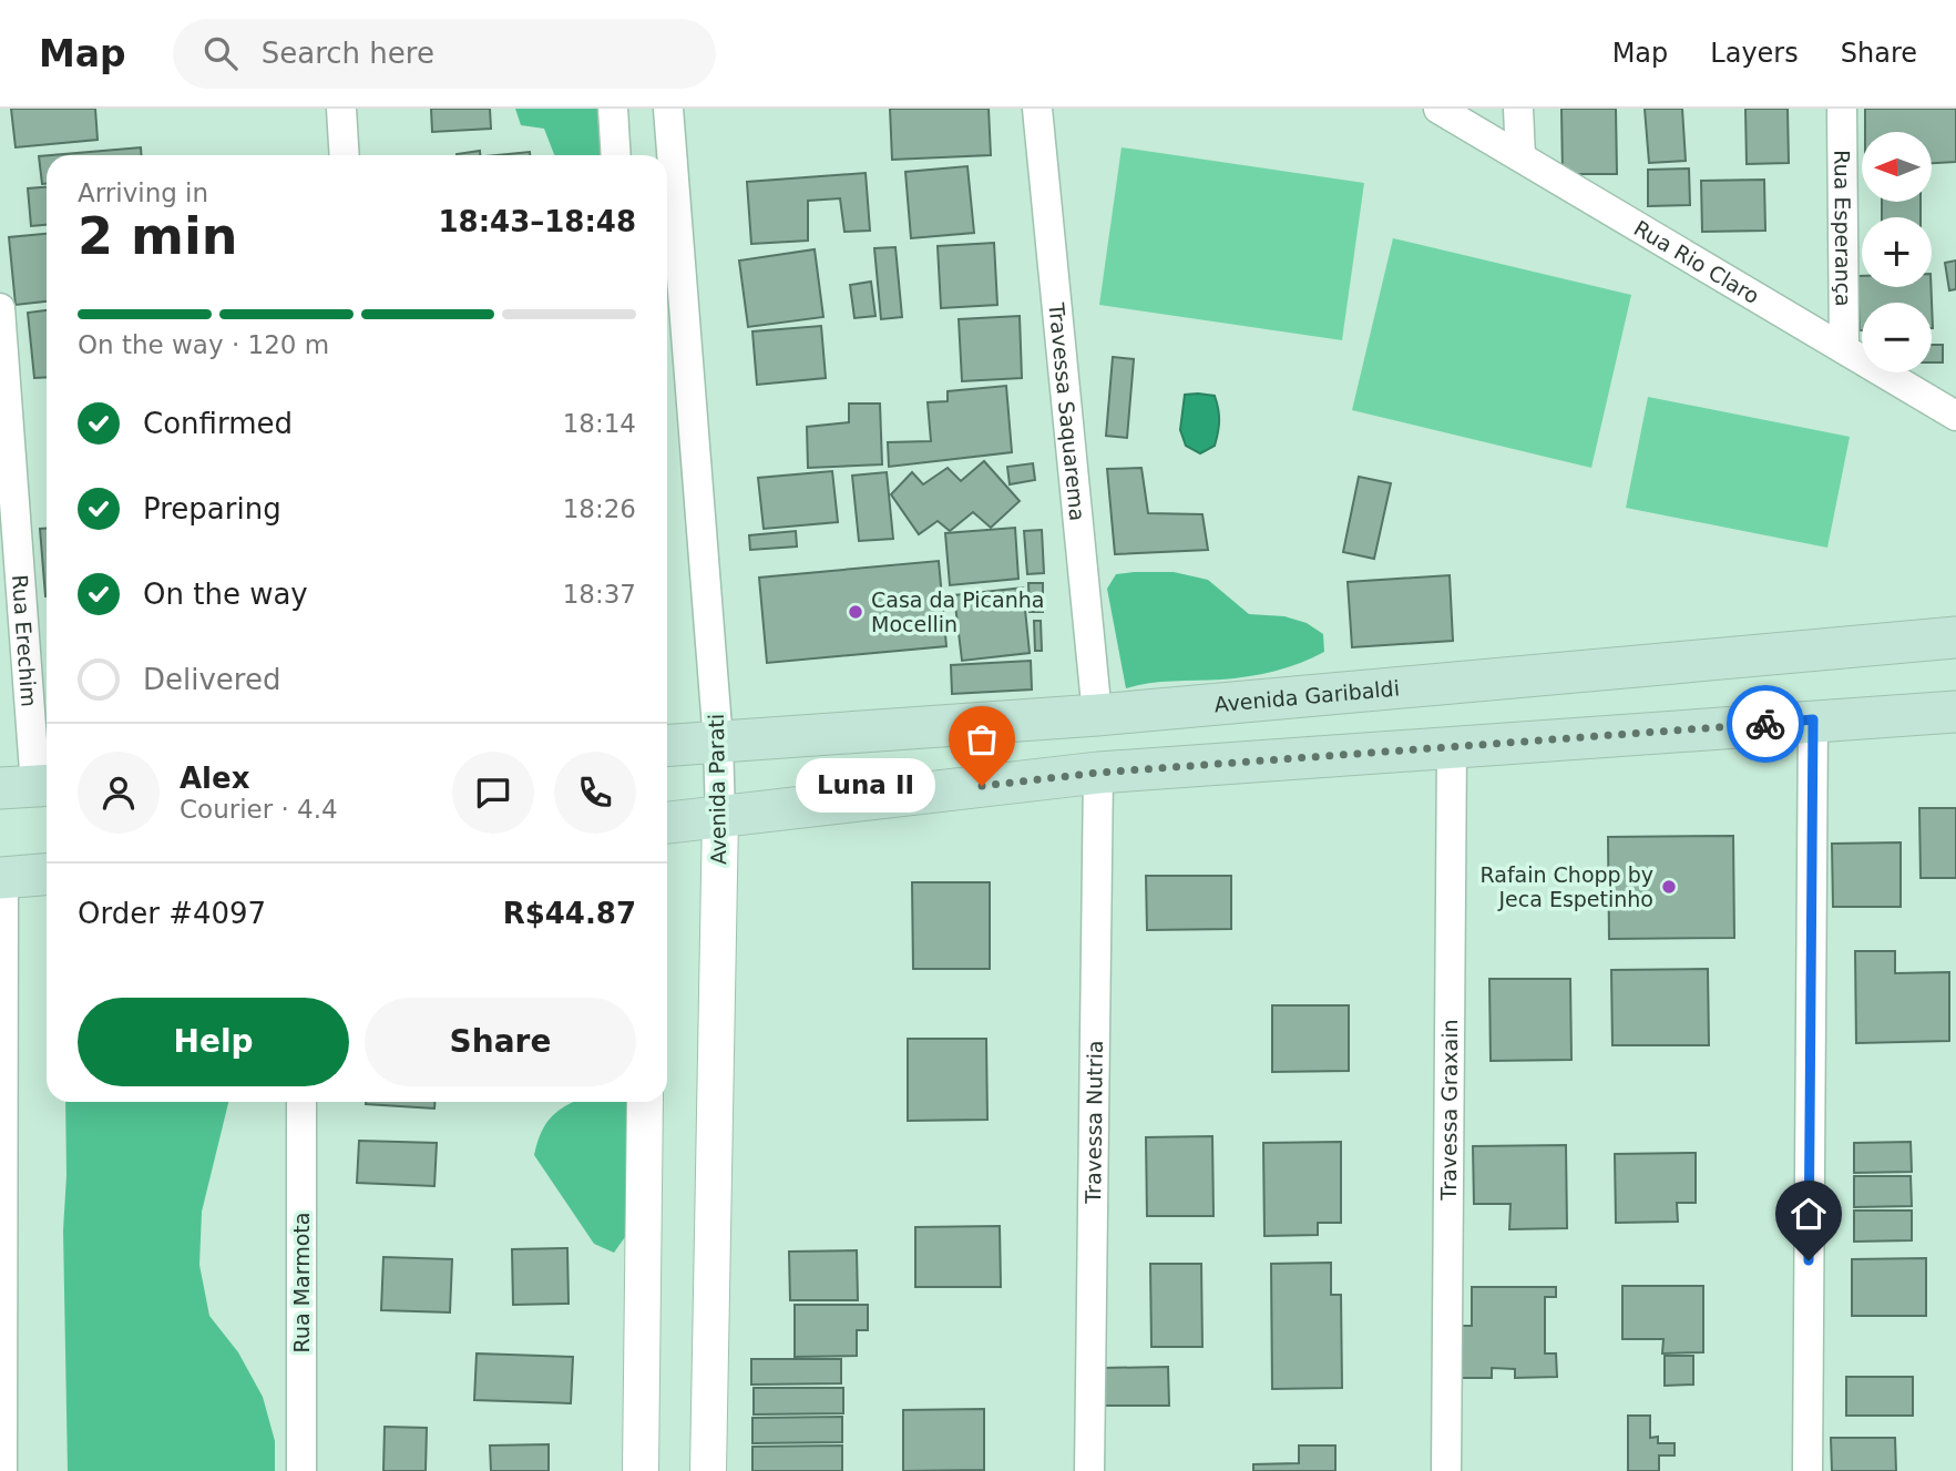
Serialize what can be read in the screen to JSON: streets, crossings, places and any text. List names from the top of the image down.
{
  "streets": {
    "main road": ["Avenida Garibaldi"],
    "street": [
      "Rua Esperança",
      "Rua Rio Claro",
      "Travessa Saquarema",
      "Rua Erechim",
      "Avenida Parati",
      "Travessa Graxain",
      "Travessa Nutria",
      "Rua Marmota"
    ]
  },
  "crossings": [
    ["Rua Esperança", "Rua Rio Claro"],
    ["Travessa Saquarema", "Avenida Garibaldi"],
    ["Avenida Garibaldi", "Avenida Parati"]
  ],
  "places": ["Casa da Picanha Mocellin", "Luna II", "Rafain Chopp by Jeca Espetinho"],
  "north": "left",
  "page": {
    "header": "Map",
    "search": "Search here",
    "nav": ["Map", "Layers", "Share"],
    "map_buttons": ["+", "−"],
    "heading": ["2 min", "Arriving in", "18:43–18:48"],
    "panel": [
      "Alex",
      "Courier · 4.4",
      "Order #4097",
      "R$44.87"
    ],
    "bar": "On the way · 120 m",
    "list": [
      ["Confirmed", "18:14"],
      ["Preparing", "18:26"],
      ["On the way", "18:37"],
      "Delivered"
    ],
    "bubble": "Luna II",
    "buttons": ["Help", "Share"]
  }
}
